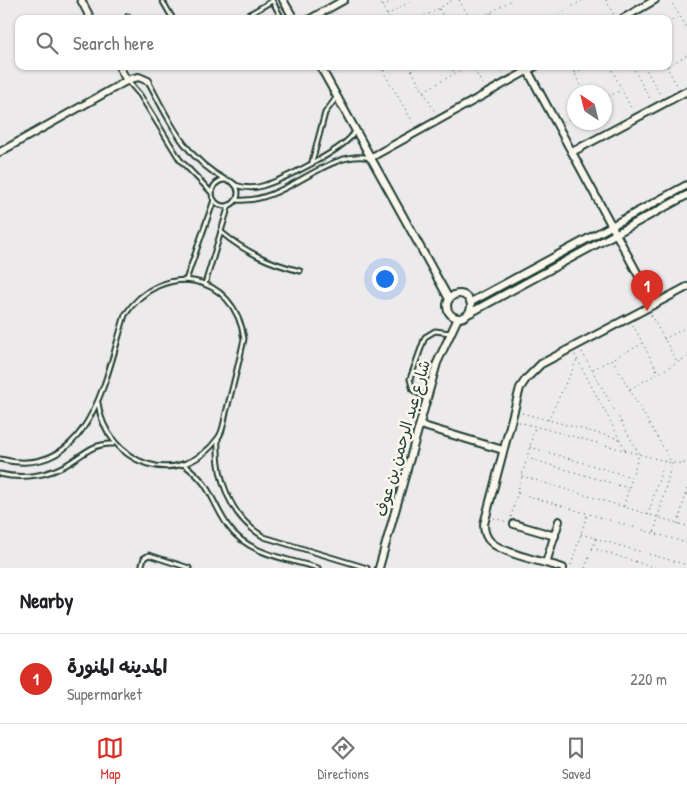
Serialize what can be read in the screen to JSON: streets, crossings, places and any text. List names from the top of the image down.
{
  "streets": {
    "street": ["شارع عبد الرحمن بن عوف"]
  },
  "north": "top left",
  "page": {
    "search": "Search here",
    "pins": "1",
    "heading": "Nearby",
    "list": [
      {
        "mark": "1",
        "name": "المدينه المنورة",
        "note": "Supermarket",
        "value": "220 m"
      }
    ],
    "nav": ["Map", "Directions", "Saved"]
  }
}
